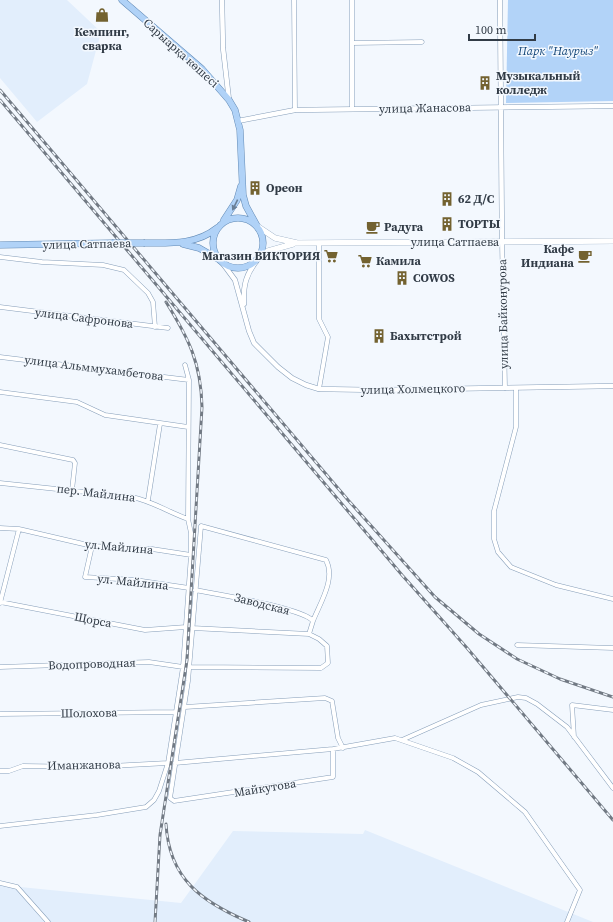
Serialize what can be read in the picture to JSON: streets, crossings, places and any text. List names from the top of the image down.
{
  "streets": {
    "main road": ["Сарыарқа көшесі", "улица Сатпаева"],
    "street": [
      "улица Жанасова",
      "улица Байконурова",
      "улица Сафронова",
      "улица Альммухамбетова",
      "улица Холмецкого",
      "пер. Майлина",
      "ул.Майлина",
      "ул. Майлина",
      "Заводская",
      "Щорса",
      "Водопроводная",
      "Шолохова",
      "Иманжанова",
      "Майкутова"
    ]
  },
  "crossings": [
    ["Сарыарқа көшесі", "улица Жанасова"],
    ["улица Жанасова", "улица Байконурова"],
    ["улица Сатпаева", "улица Байконурова"],
    ["улица Байконурова", "улица Холмецкого"],
    ["ул.Майлина", "ул. Майлина"]
  ],
  "parks": ["Парк \"Наурыз\""],
  "places": {
    "shop": ["Кемпинг, сварка"],
    "building": [
      "Музыкальный колледж",
      "Ореон",
      "62 Д/С",
      "ТОРТЫ",
      "COWOS",
      "Бахытстрой"
    ],
    "cafe": ["Радуга", "Кафе Индиана"],
    "supermarket": ["Магазин ВИКТОРИЯ", "Камила"]
  },
  "scale_bar": "100 m"
}
